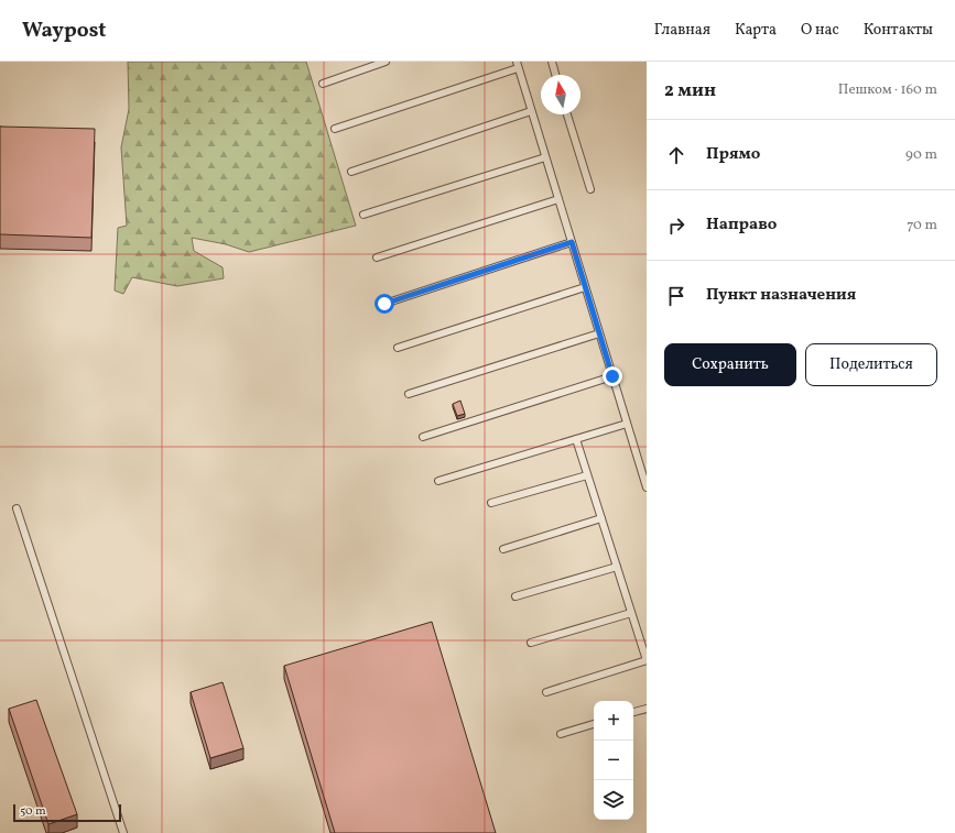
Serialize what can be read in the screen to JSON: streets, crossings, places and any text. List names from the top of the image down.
{
  "scale_bar": "50 m",
  "north": "top",
  "page": {
    "header": "Waypost",
    "nav": [
      "Главная",
      "Карта",
      "О нас",
      "Контакты"
    ],
    "heading": ["2 мин", "Пешком · 160 m"],
    "list": [
      ["Прямо", "90 m"],
      ["Направо", "70 m"],
      "Пункт назначения"
    ],
    "buttons": ["Сохранить", "Поделиться"],
    "map_buttons": ["+", "−"],
    "scale": "50 m"
  }
}
